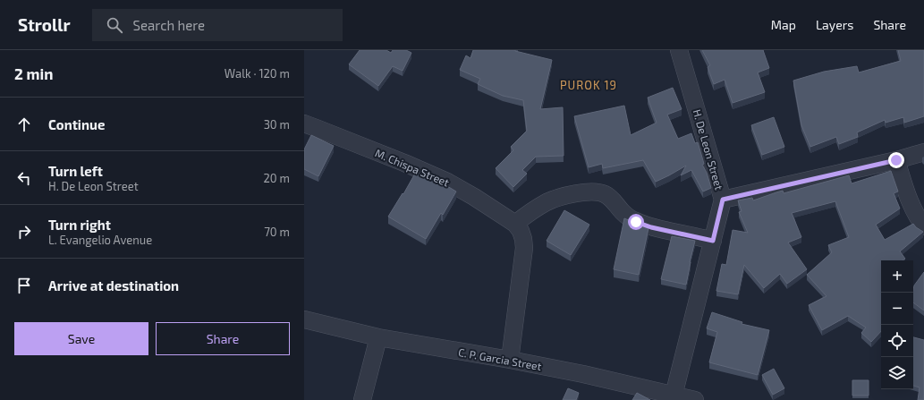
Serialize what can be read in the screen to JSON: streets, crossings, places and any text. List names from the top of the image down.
{
  "streets": {
    "street": ["H. De Leon Street", "M. Chispa Street", "C. P. Garcia Street"]
  },
  "crossings": [
    ["H. De Leon Street", "C. P. Garcia Street"]
  ],
  "districts": ["PUROK 19"],
  "page": {
    "header": "Strollr",
    "search": "Search here",
    "nav": ["Map", "Layers", "Share"],
    "heading": ["2 min", "Walk · 120 m"],
    "list": [
      ["Continue", "30 m"],
      ["Turn left", "H. De Leon Street", "20 m"],
      ["Turn right", "L. Evangelio Avenue", "70 m"],
      "Arrive at destination"
    ],
    "map_buttons": ["+", "−"],
    "buttons": ["Save", "Share"]
  }
}
